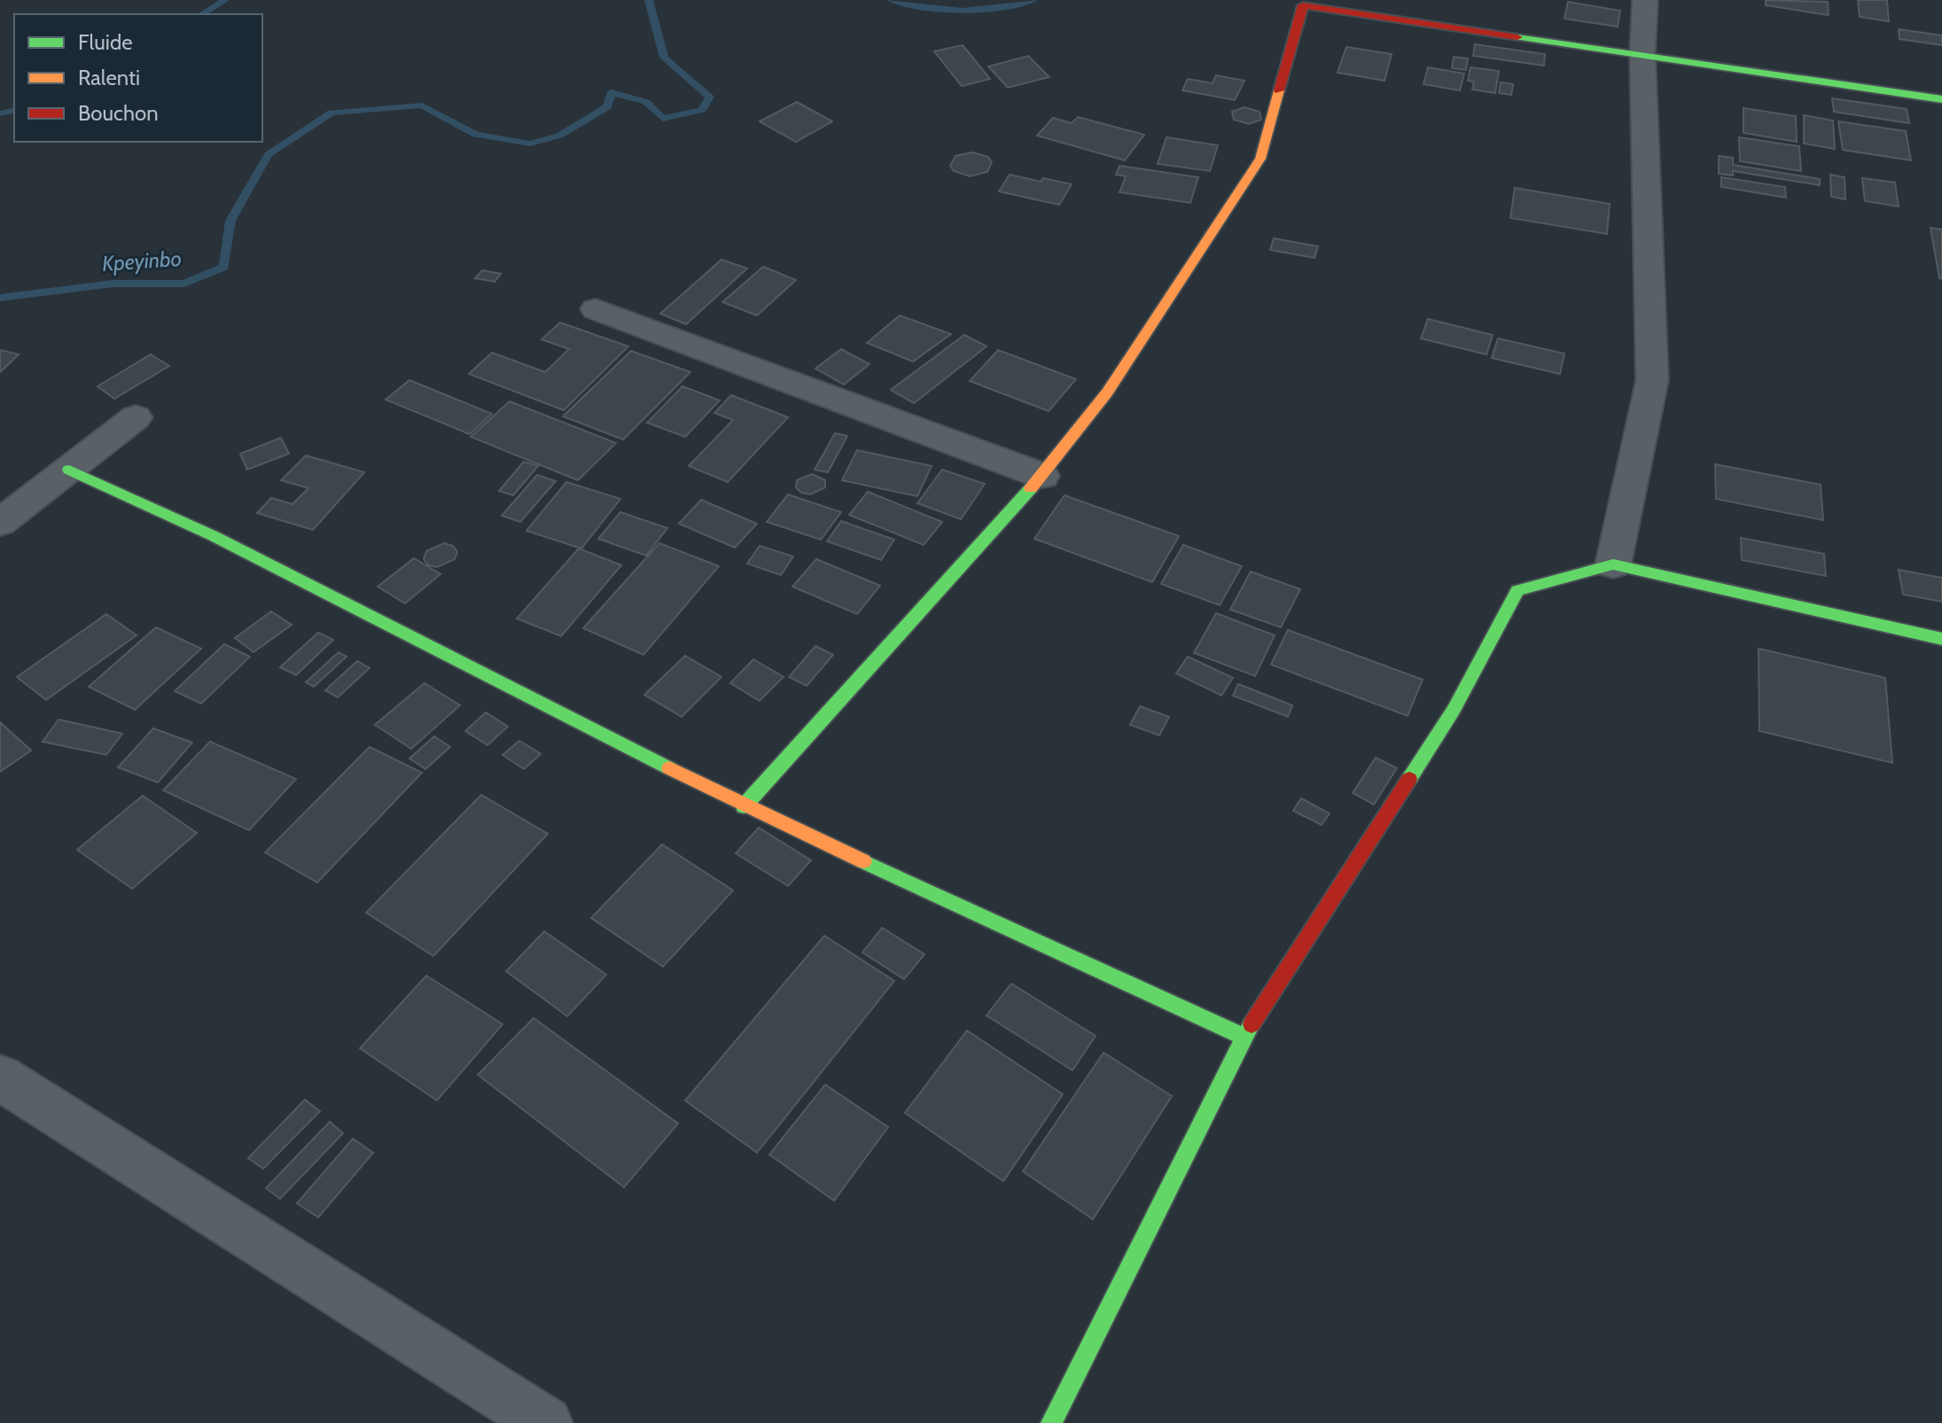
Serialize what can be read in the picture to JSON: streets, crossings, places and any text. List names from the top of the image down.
{
  "water": ["Kpeyinbo"],
  "legend": ["Fluide", "Ralenti", "Bouchon"]
}
